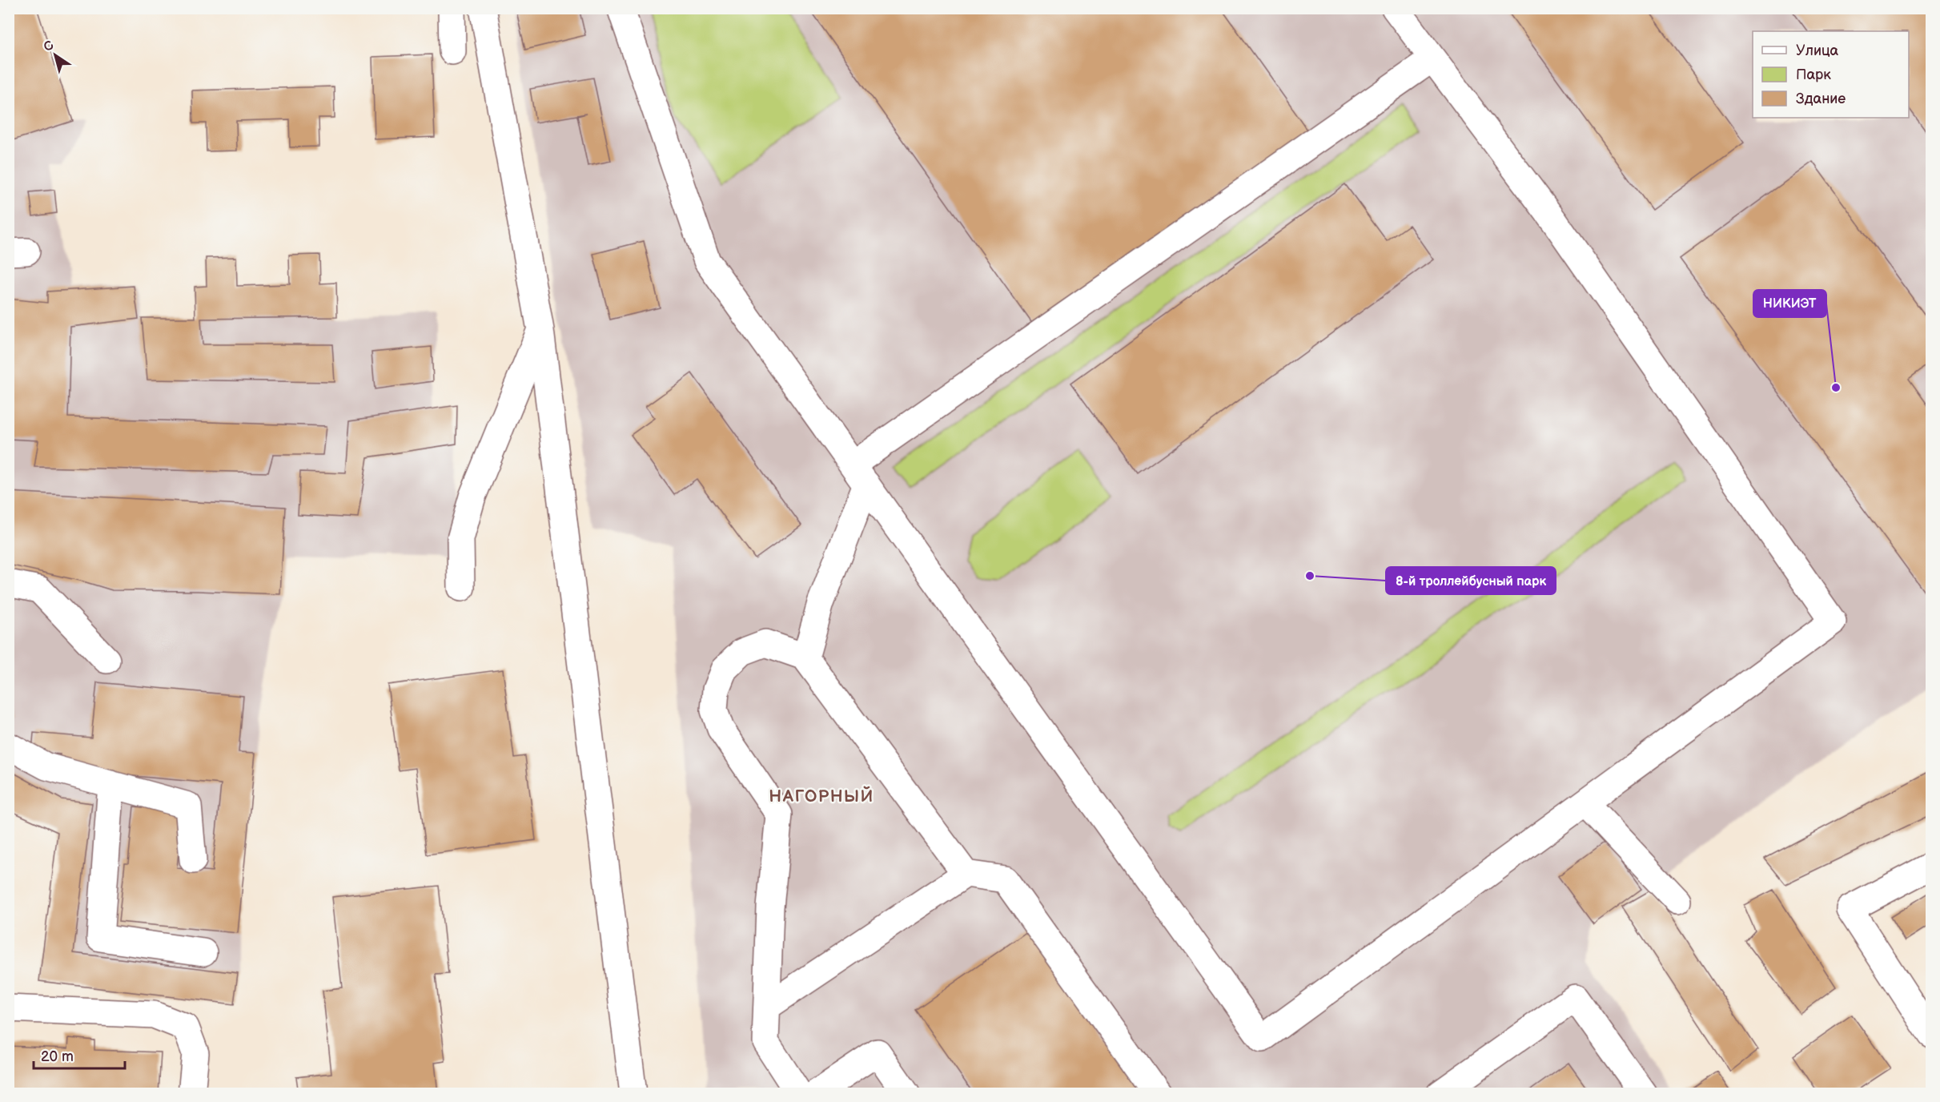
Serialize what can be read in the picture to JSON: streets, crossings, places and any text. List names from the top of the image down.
{
  "districts": ["НАГОРНЫЙ"],
  "places": ["НИКИЭТ", "8-й троллейбусный парк"],
  "legend": ["Улица", "Парк", "Здание"],
  "scale_bar": "20 m",
  "north": "top left"
}
